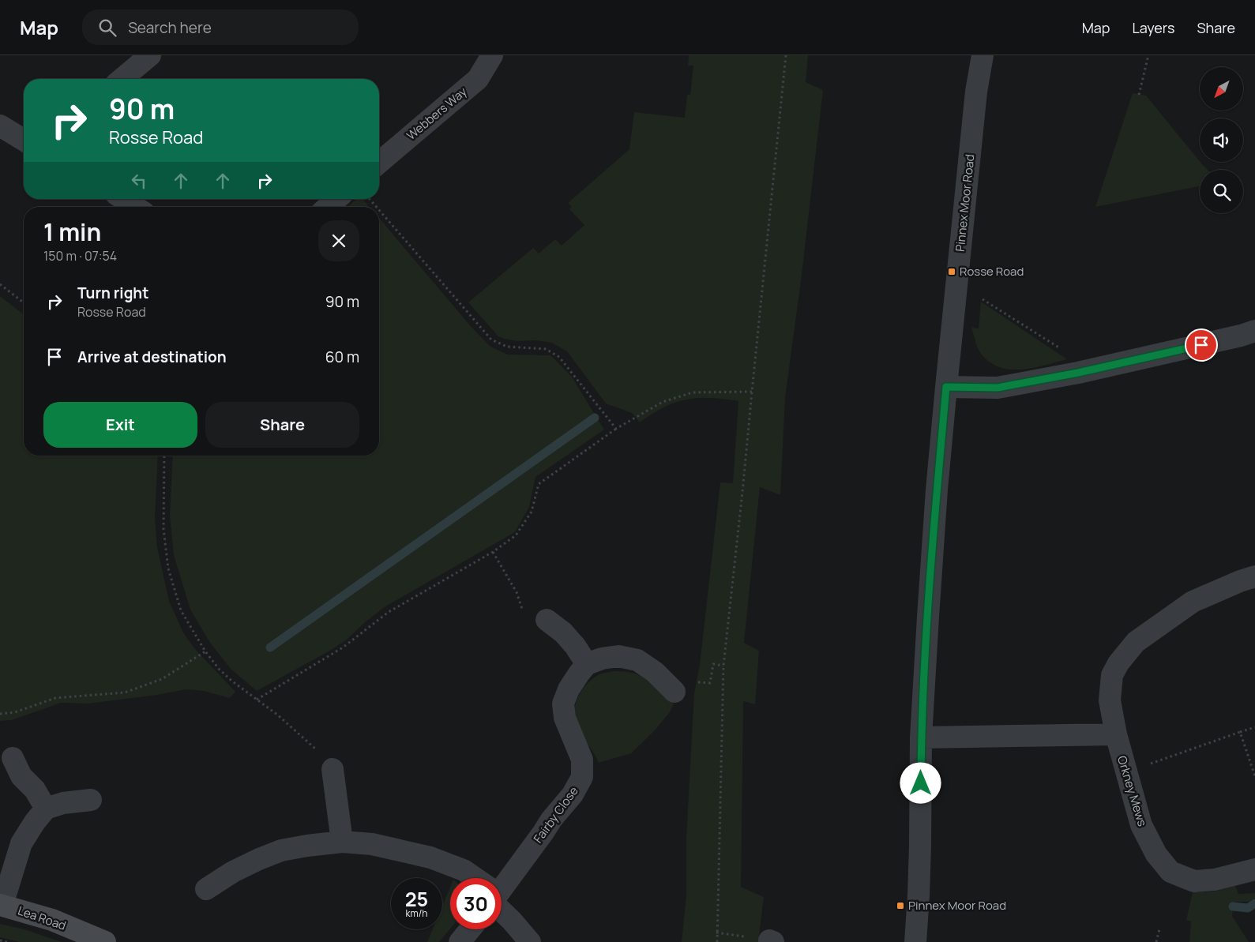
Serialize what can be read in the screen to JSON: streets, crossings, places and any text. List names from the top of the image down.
{
  "streets": {
    "street": [
      "Webbers Way",
      "Pinnex Moor Road",
      "Orkney Mews",
      "Fairby Close",
      "Lea Road"
    ]
  },
  "places": {
    "transit": ["Rosse Road", "Pinnex Moor Road"]
  },
  "north": "bottom left",
  "page": {
    "header": "Map",
    "search": "Search here",
    "nav": ["Map", "Layers", "Share"],
    "turn": ["90 m", "Rosse Road"],
    "heading": ["1 min", "150 m · 07:54"],
    "list": [
      {
        "name": "Turn right",
        "note": "Rosse Road",
        "value": "90 m"
      },
      {
        "name": "Arrive at destination",
        "value": "60 m"
      }
    ],
    "buttons": ["Exit", "Share"],
    "speed": "25 km/h",
    "limit": "30"
  }
}
